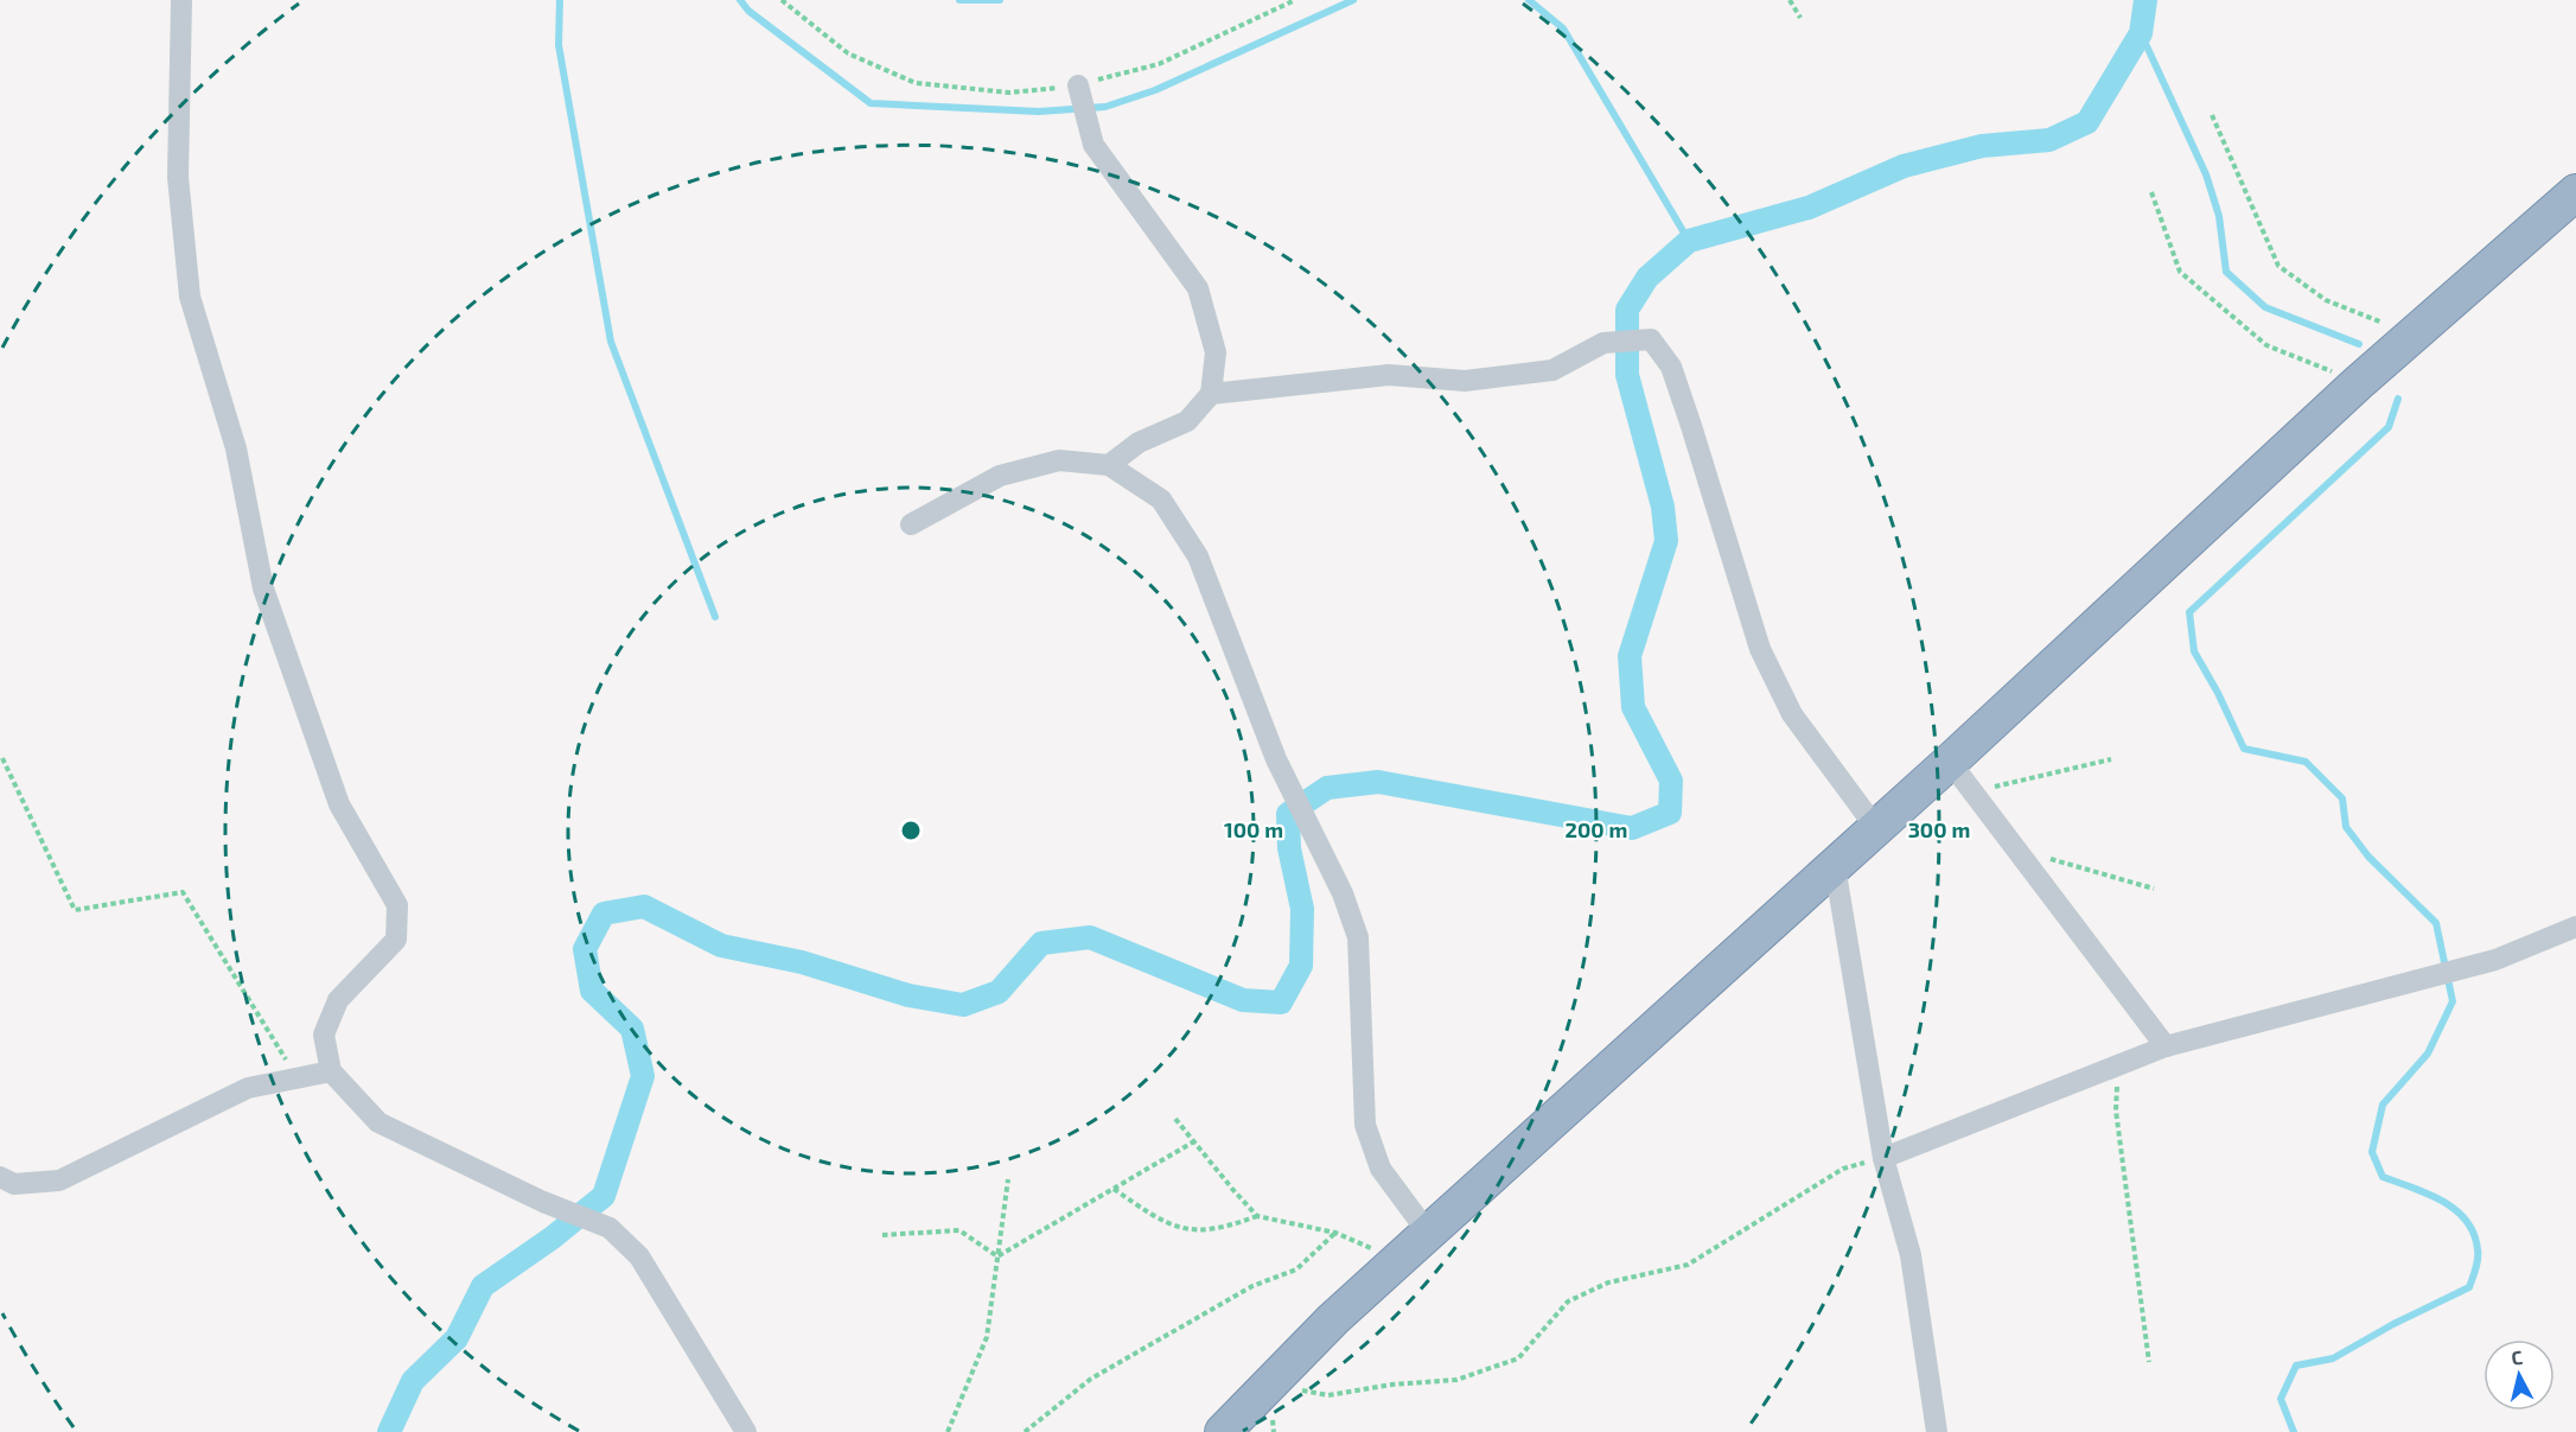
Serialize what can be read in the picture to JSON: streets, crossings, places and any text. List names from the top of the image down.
{
  "north": "top",
  "rings": ["100 m", "200 m", "300 m"]
}
